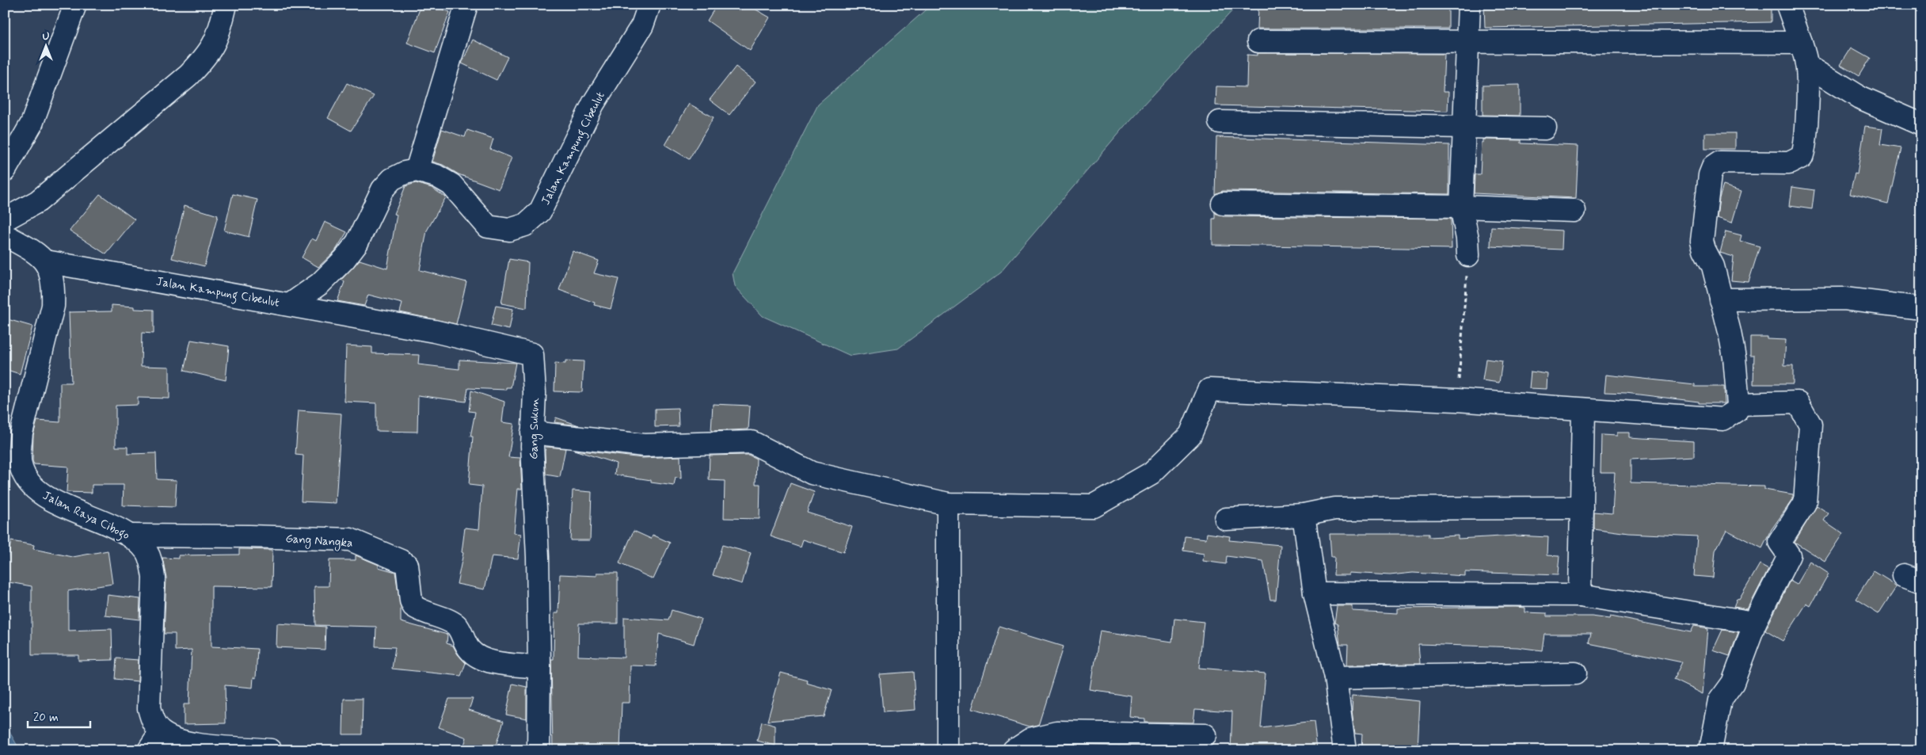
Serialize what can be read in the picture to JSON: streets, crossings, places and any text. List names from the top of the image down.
{
  "streets": {
    "street": [
      "Jalan Kampung Cibeulut",
      "Gang Sukun",
      "Jalan Raya Cibogo",
      "Gang Nangka"
    ]
  },
  "crossings": [
    ["Jalan Kampung Cibeulut", "Gang Sukun"],
    ["Jalan Kampung Cibeulut", "Jalan Raya Cibogo"],
    ["Gang Sukun", "Gang Nangka"],
    ["Jalan Raya Cibogo", "Gang Nangka"]
  ],
  "scale_bar": "20 m",
  "north": "top"
}
